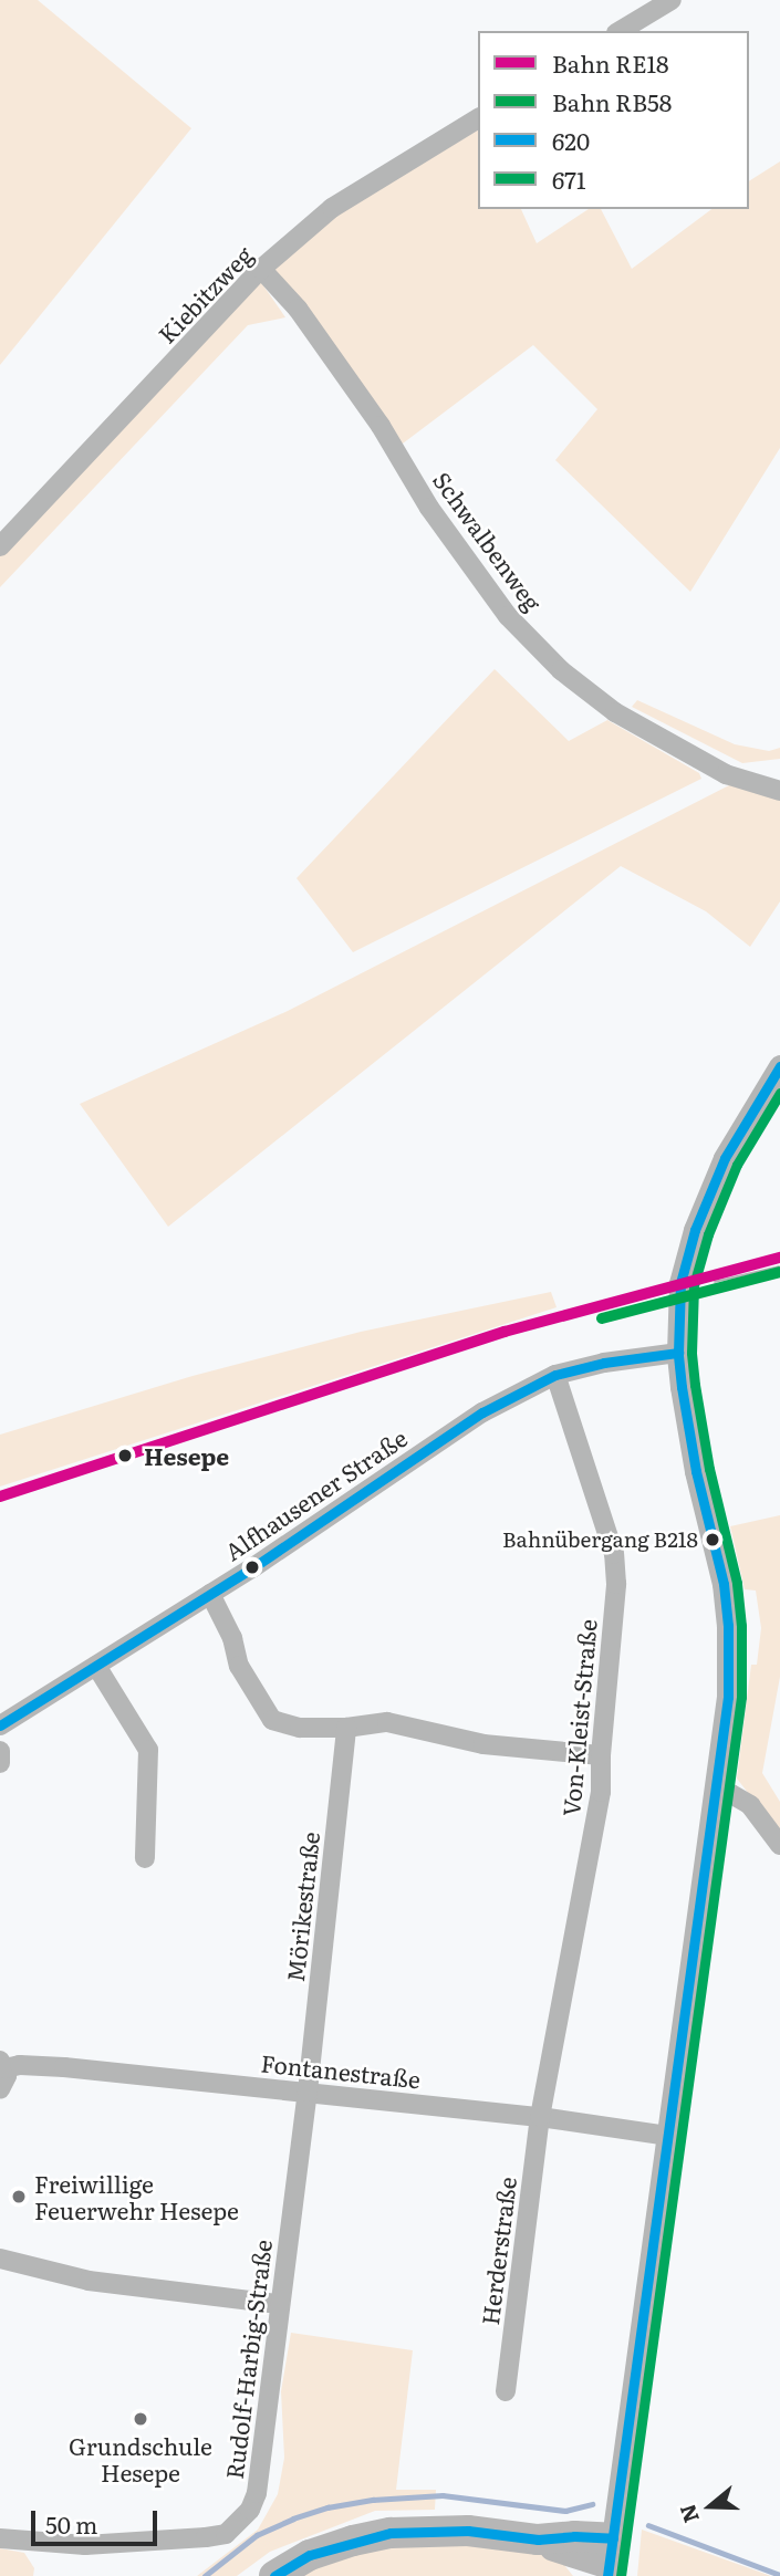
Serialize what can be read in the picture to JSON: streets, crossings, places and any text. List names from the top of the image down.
{
  "streets": {
    "street": [
      "Kiebitzweg",
      "Schwalbenweg",
      "Alfhausener Straße",
      "Von-Kleist-Straße",
      "Mörikestraße",
      "Fontanestraße",
      "Herderstraße",
      "Rudolf-Harbig-Straße"
    ]
  },
  "crossings": [
    ["Kiebitzweg", "Schwalbenweg"],
    ["Alfhausener Straße", "Von-Kleist-Straße"],
    ["Von-Kleist-Straße", "Fontanestraße"],
    ["Von-Kleist-Straße", "Herderstraße"],
    ["Mörikestraße", "Fontanestraße"],
    ["Mörikestraße", "Rudolf-Harbig-Straße"],
    ["Fontanestraße", "Herderstraße"],
    ["Fontanestraße", "Rudolf-Harbig-Straße"]
  ],
  "places": [
    "Hesepe",
    "Bahnübergang B218",
    "Freiwillige Feuerwehr Hesepe",
    "Grundschule Hesepe"
  ],
  "lines": [
    "transit line 620",
    "transit line 671",
    "rail line RE18",
    "rail line RB58"
  ],
  "legend": [
    "Bahn RE18",
    "Bahn RB58",
    "620",
    "671"
  ],
  "scale_bar": "50 m",
  "north": "left"
}
